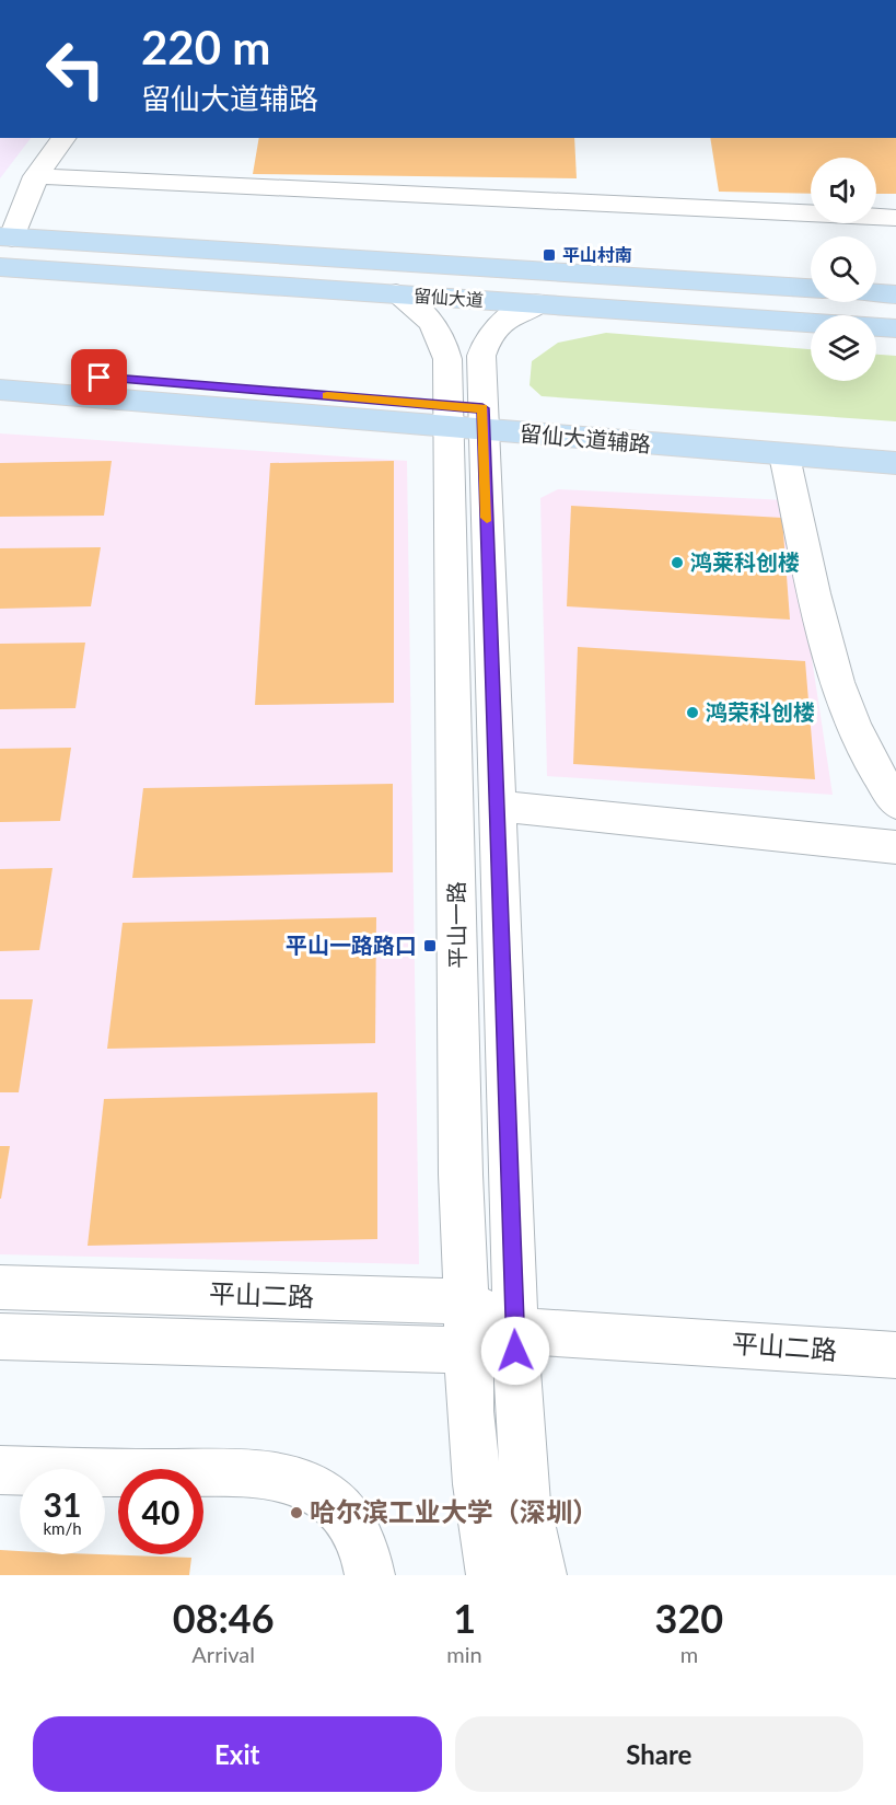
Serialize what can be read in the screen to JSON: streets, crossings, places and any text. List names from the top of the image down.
{
  "streets": {
    "main road": ["留仙大道", "留仙大道辅路"],
    "street": ["平山一路", "平山二路"]
  },
  "crossings": [
    ["留仙大道", "平山一路"],
    ["留仙大道辅路", "平山一路"],
    ["平山一路", "平山二路"]
  ],
  "places": {
    "transit": ["平山村南", "平山一路路口"],
    "other": ["鸿莱科创楼", "鸿荣科创楼", "哈尔滨工业大学（深圳）"]
  },
  "page": {
    "turn": ["220 m", "留仙大道辅路"],
    "speed": "31 km/h",
    "limit": "40",
    "eta": [
      "08:46",
      "Arrival",
      "1",
      "min",
      "320",
      "m"
    ],
    "buttons": ["Exit", "Share"]
  }
}
